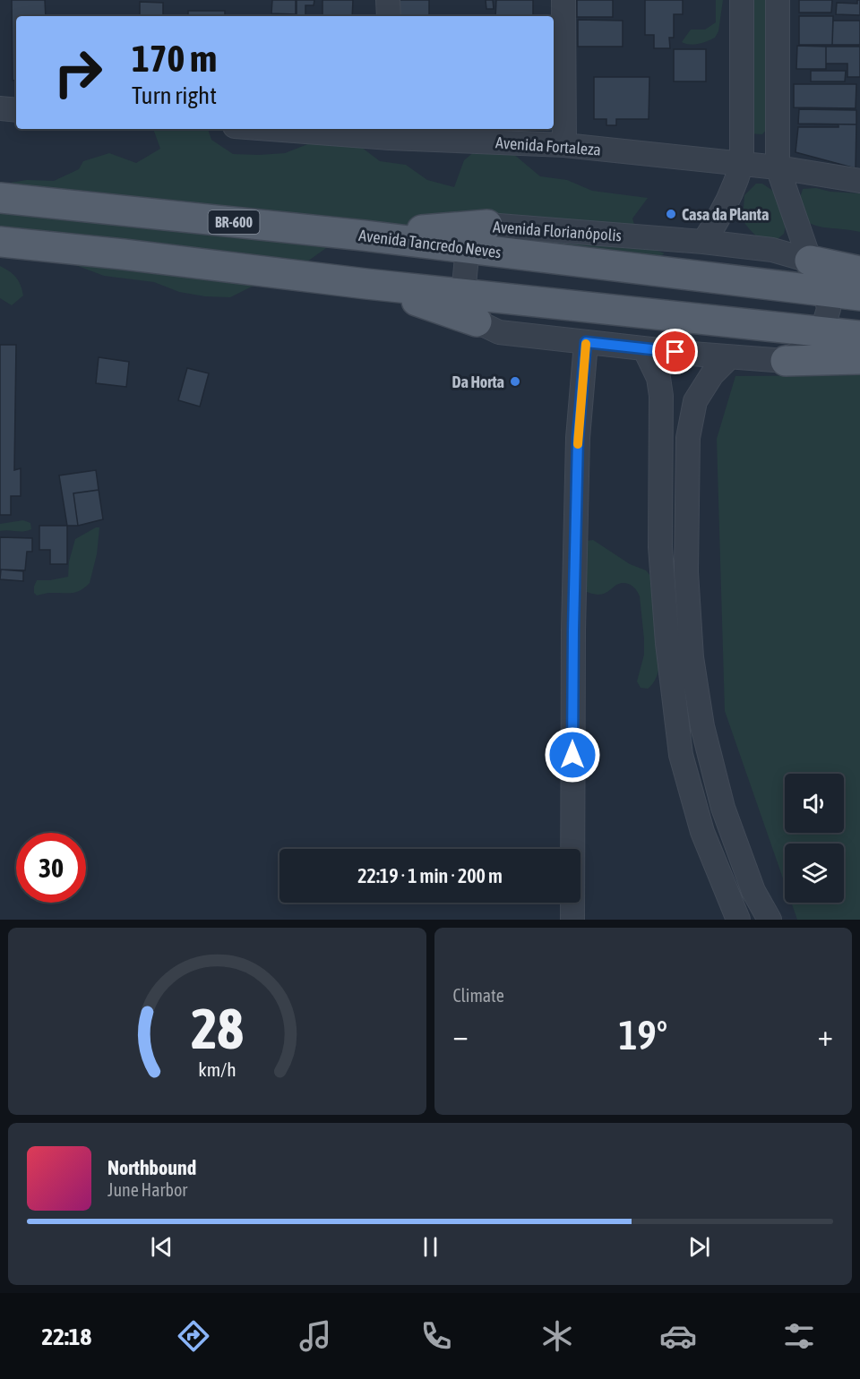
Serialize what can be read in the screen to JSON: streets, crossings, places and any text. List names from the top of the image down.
{
  "streets": {
    "main road": ["BR-600", "Avenida Tancredo Neves"],
    "street": ["Avenida Fortaleza", "Avenida Florianópolis"]
  },
  "crossings": [
    ["Avenida Florianópolis", "Avenida Tancredo Neves"]
  ],
  "places": ["Casa da Planta", "Da Horta"],
  "page": {
    "turn": ["170 m", "Turn right"],
    "limit": "30",
    "trip": "22:19 · 1 min · 200 m",
    "tile": "Climate",
    "heat": ["−", "19°", "+"],
    "song": ["Northbound", "June Harbor"],
    "tabs": "22:18",
    "gauge": ["28", "km/h"]
  }
}
